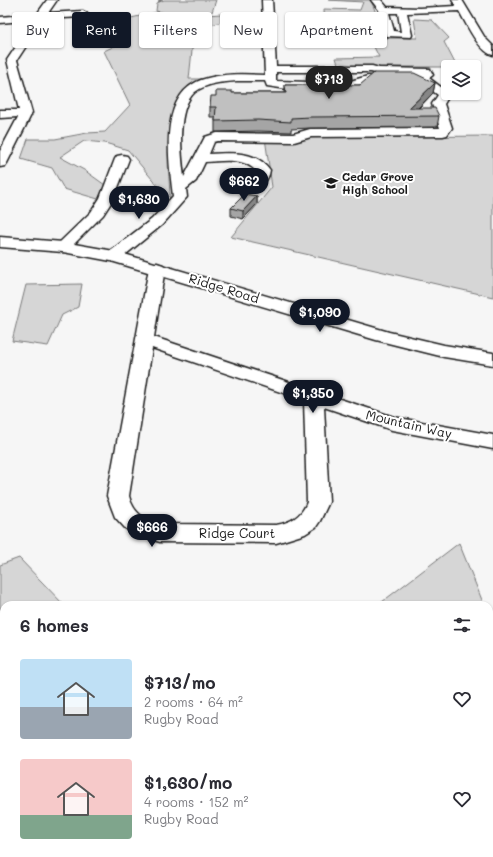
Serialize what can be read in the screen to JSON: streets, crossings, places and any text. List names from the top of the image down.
{
  "streets": {
    "main road": ["Ridge Road"],
    "street": ["Mountain Way", "Ridge Court"]
  },
  "crossings": [
    ["Ridge Road", "Ridge Court"],
    ["Mountain Way", "Ridge Court"]
  ],
  "places": {
    "school or university": ["Cedar Grove High School"]
  },
  "page": {
    "chip": [
      "Buy",
      "Rent",
      "Filters",
      "New",
      "Apartment"
    ],
    "price": [
      "$713",
      "$662",
      "$1,630",
      "$1,090",
      "$1,350",
      "$666"
    ],
    "heading": "6 homes",
    "list": [
      {
        "name": "$713/mo",
        "note": "2 rooms · 64 m² · Rugby Road"
      },
      {
        "name": "$1,630/mo",
        "note": "4 rooms · 152 m² · Rugby Road"
      }
    ]
  }
}
